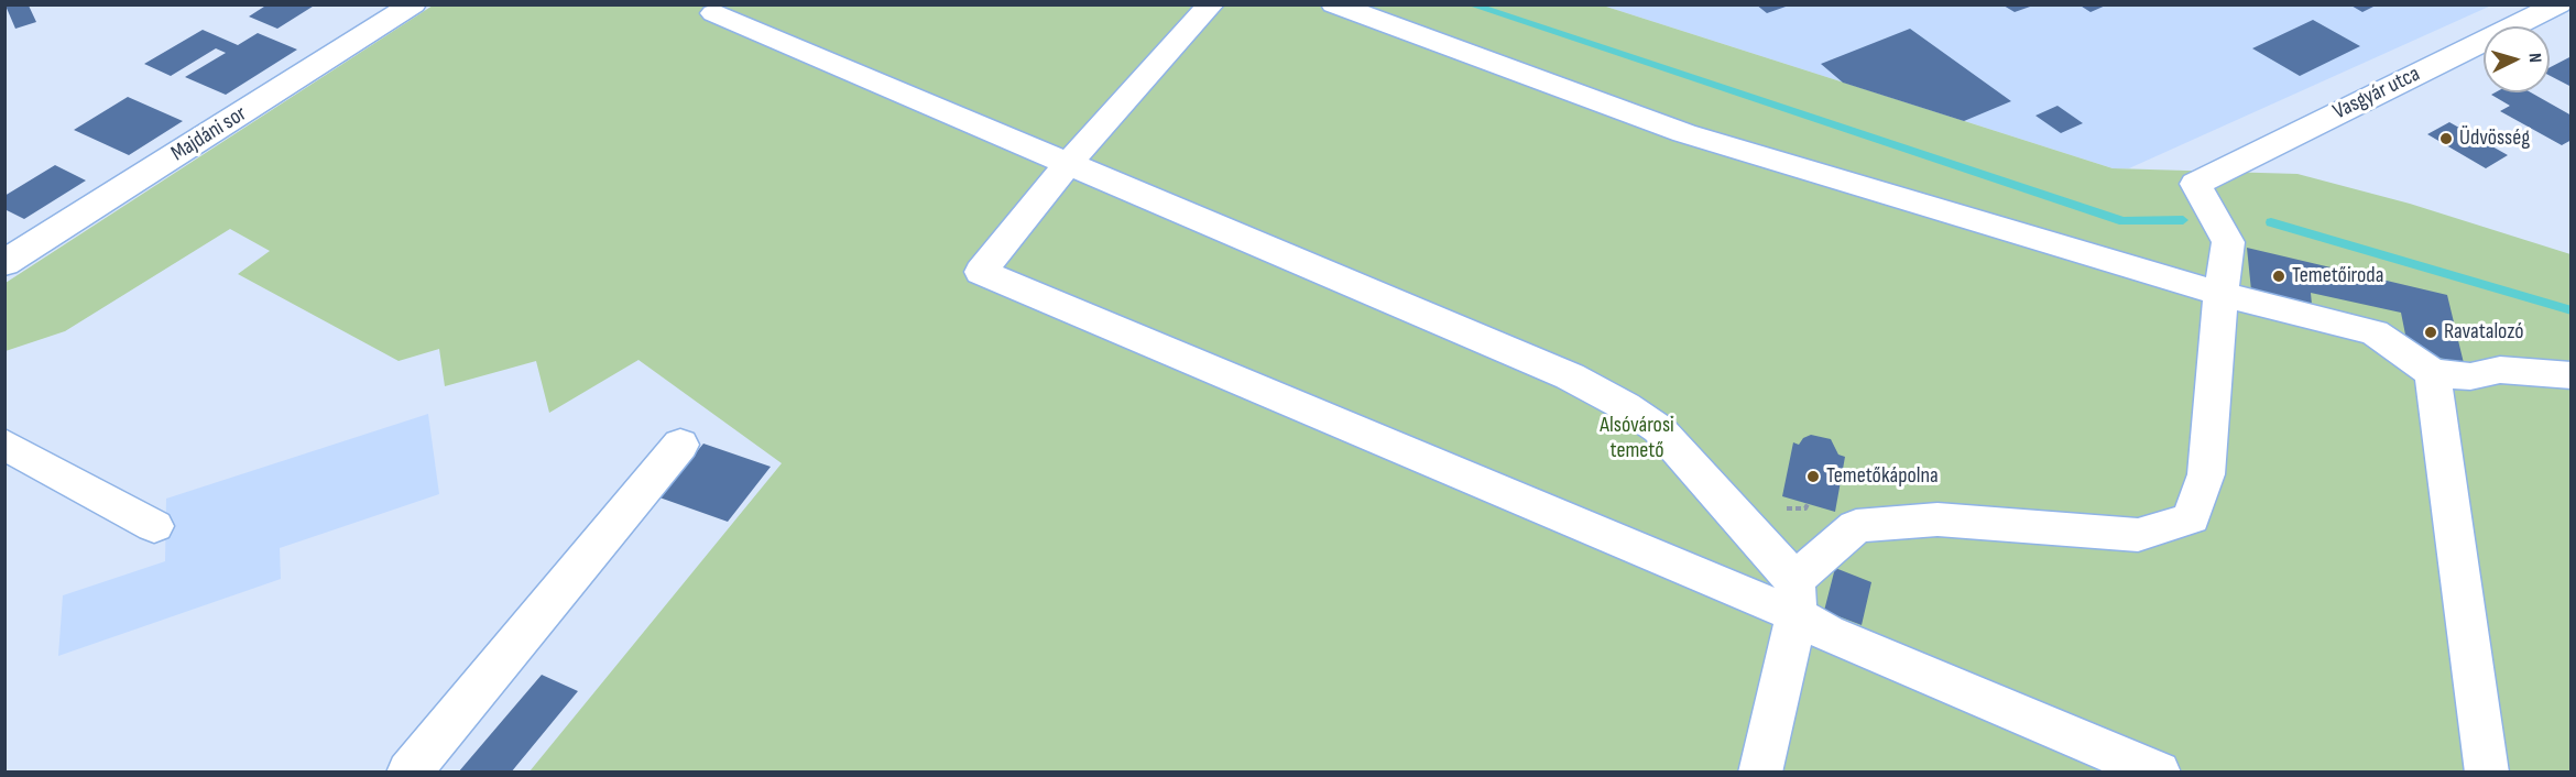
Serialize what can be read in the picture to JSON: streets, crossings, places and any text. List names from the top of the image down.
{
  "streets": {
    "street": ["Vasgyár utca", "Majdáni sor"]
  },
  "parks": ["Alsóvárosi temető"],
  "places": [
    "Üdvösség",
    "Temetőiroda",
    "Ravatalozó",
    "Temetőkápolna"
  ],
  "north": "right"
}
